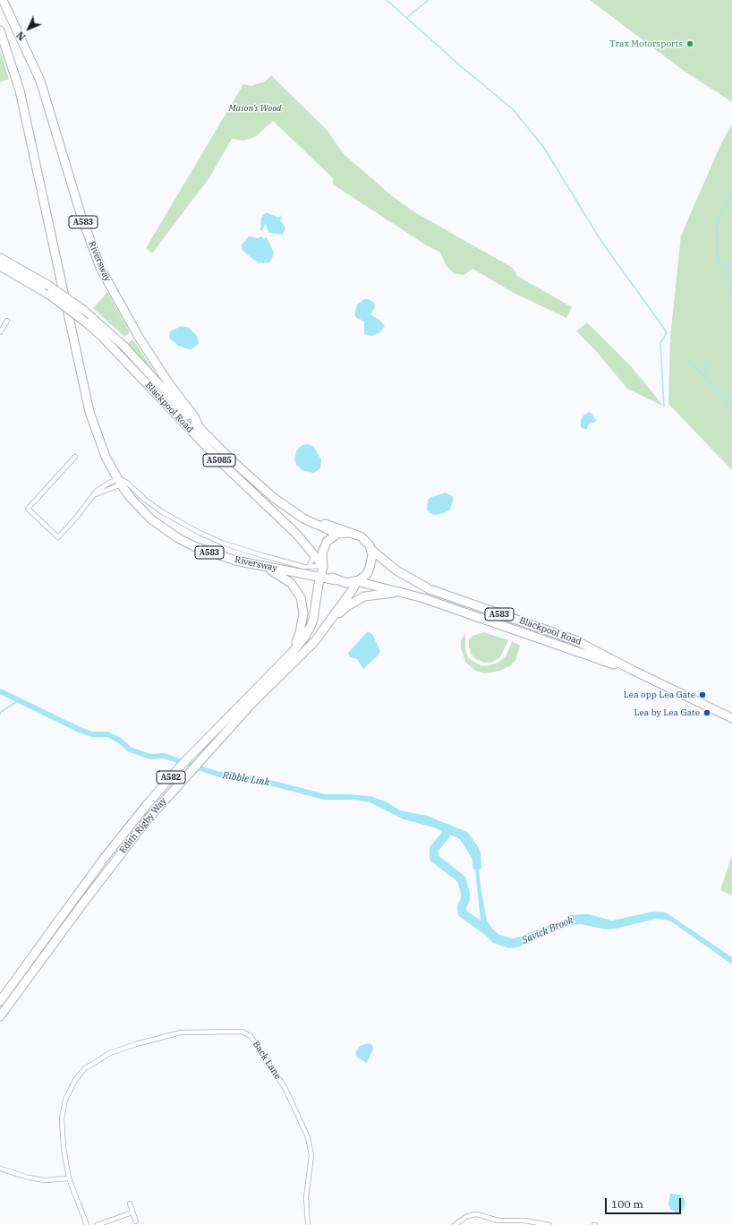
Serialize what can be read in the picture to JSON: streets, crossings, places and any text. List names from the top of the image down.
{
  "streets": {
    "highway": [
      "A583",
      "Riversway",
      "Blackpool Road",
      "A5085",
      "A582",
      "Edith Rigby Way"
    ],
    "street": ["Back Lane"]
  },
  "crossings": [
    ["A583", "Riversway"],
    ["A583", "Blackpool Road"],
    ["A583", "Edith Rigby Way"],
    ["Riversway", "Blackpool Road"],
    ["Riversway", "Edith Rigby Way"],
    ["Blackpool Road", "Edith Rigby Way"]
  ],
  "water": ["Ribble Link", "Savick Brook"],
  "parks": ["Mason's Wood"],
  "places": ["Trax Motorsports", "Lea opp Lea Gate", "Lea by Lea Gate"],
  "scale_bar": "100 m",
  "north": "bottom left"
}
